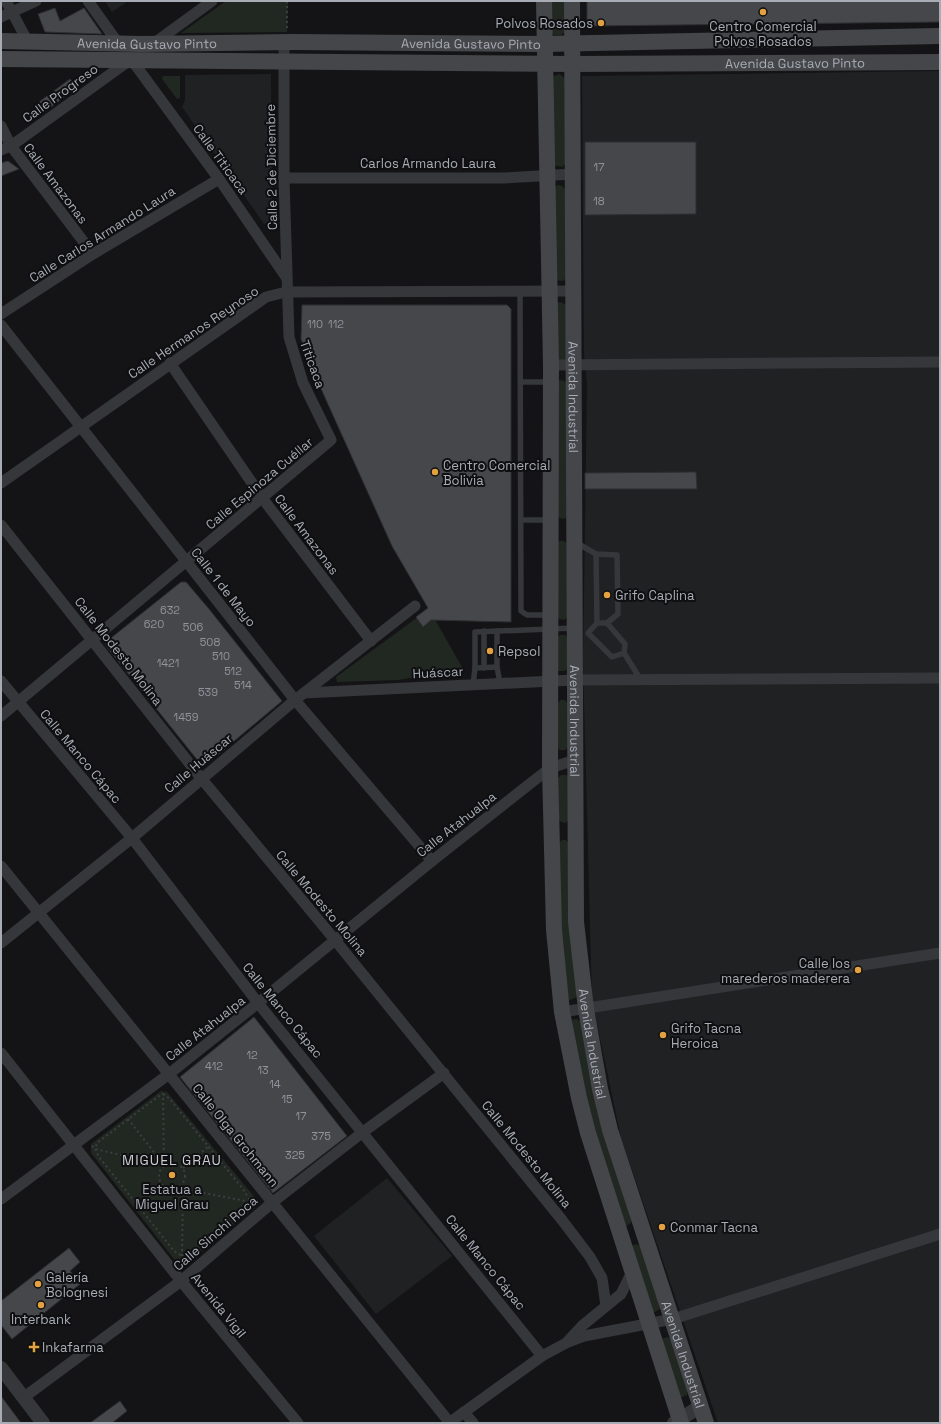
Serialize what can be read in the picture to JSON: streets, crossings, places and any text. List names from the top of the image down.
{
  "streets": {
    "main road": ["Avenida Gustavo Pinto", "Avenida Industrial"],
    "street": [
      "Calle Progreso",
      "Calle Titicaca",
      "Carlos Armando Laura",
      "Calle 2 de Diciembre",
      "Calle Amazonas",
      "Calle Carlos Armando Laura",
      "Calle Hermanos Reynoso",
      "Titicaca",
      "Calle Espinoza Cuéllar",
      "Calle 1 de Mayo",
      "Calle Modesto Molina",
      "Huáscar",
      "Calle Manco Cápac",
      "Calle Huáscar",
      "Calle Atahualpa",
      "Calle Olga Grohmann",
      "Calle Sinchi Roca",
      "Avenida Vigil"
    ]
  },
  "crossings": [
    ["Avenida Gustavo Pinto", "Calle Progreso"],
    ["Avenida Gustavo Pinto", "Calle Titicaca"],
    ["Avenida Gustavo Pinto", "Calle 2 de Diciembre"],
    ["Avenida Gustavo Pinto", "Avenida Industrial"],
    ["Calle Progreso", "Calle Titicaca"],
    ["Calle Progreso", "Calle Amazonas"],
    ["Calle Titicaca", "Calle 2 de Diciembre"],
    ["Calle Titicaca", "Calle Carlos Armando Laura"],
    ["Carlos Armando Laura", "Calle 2 de Diciembre"],
    ["Carlos Armando Laura", "Avenida Industrial"],
    ["Calle 2 de Diciembre", "Calle Hermanos Reynoso"],
    ["Calle 2 de Diciembre", "Titicaca"],
    ["Calle Amazonas", "Calle Carlos Armando Laura"],
    ["Calle Amazonas", "Calle Hermanos Reynoso"],
    ["Calle Amazonas", "Calle Espinoza Cuéllar"],
    ["Calle Amazonas", "Calle Huáscar"],
    ["Calle Hermanos Reynoso", "Titicaca"],
    ["Calle Hermanos Reynoso", "Avenida Industrial"],
    ["Calle Hermanos Reynoso", "Calle 1 de Mayo"],
    ["Titicaca", "Calle Espinoza Cuéllar"],
    ["Avenida Industrial", "Huáscar"],
    ["Avenida Industrial", "Calle Atahualpa"],
    ["Calle Espinoza Cuéllar", "Calle 1 de Mayo"],
    ["Calle Espinoza Cuéllar", "Calle Modesto Molina"],
    ["Calle Espinoza Cuéllar", "Calle Manco Cápac"],
    ["Calle 1 de Mayo", "Huáscar"],
    ["Calle 1 de Mayo", "Calle Huáscar"],
    ["Calle 1 de Mayo", "Calle Atahualpa"],
    ["Calle Modesto Molina", "Calle Huáscar"],
    ["Calle Modesto Molina", "Calle Atahualpa"],
    ["Calle Modesto Molina", "Calle Sinchi Roca"],
    ["Huáscar", "Calle Huáscar"],
    ["Calle Manco Cápac", "Calle Huáscar"],
    ["Calle Manco Cápac", "Calle Atahualpa"],
    ["Calle Manco Cápac", "Calle Sinchi Roca"],
    ["Calle Huáscar", "Calle Olga Grohmann"],
    ["Calle Atahualpa", "Calle Olga Grohmann"],
    ["Calle Atahualpa", "Avenida Vigil"],
    ["Calle Olga Grohmann", "Calle Sinchi Roca"],
    ["Calle Sinchi Roca", "Avenida Vigil"]
  ],
  "districts": ["MIGUEL GRAU"],
  "places": {
    "other": [
      "Centro Comercial Polvos Rosados",
      "Polvos Rosados",
      "Centro Comercial Bolivia",
      "Grifo Caplina",
      "Repsol",
      "Calle los marederos maderera",
      "Grifo Tacna Heroica",
      "Estatua a Miguel Grau",
      "Conmar Tacna",
      "Galería Bolognesi",
      "Interbank"
    ],
    "health": ["Inkafarma"]
  },
  "house_numbers": [
    "17",
    "18",
    "110",
    "112",
    "632",
    "620",
    "506",
    "508",
    "510",
    "1421",
    "512",
    "514",
    "539",
    "1459",
    "12",
    "412",
    "13",
    "14",
    "15",
    "17",
    "375",
    "325"
  ]
}
